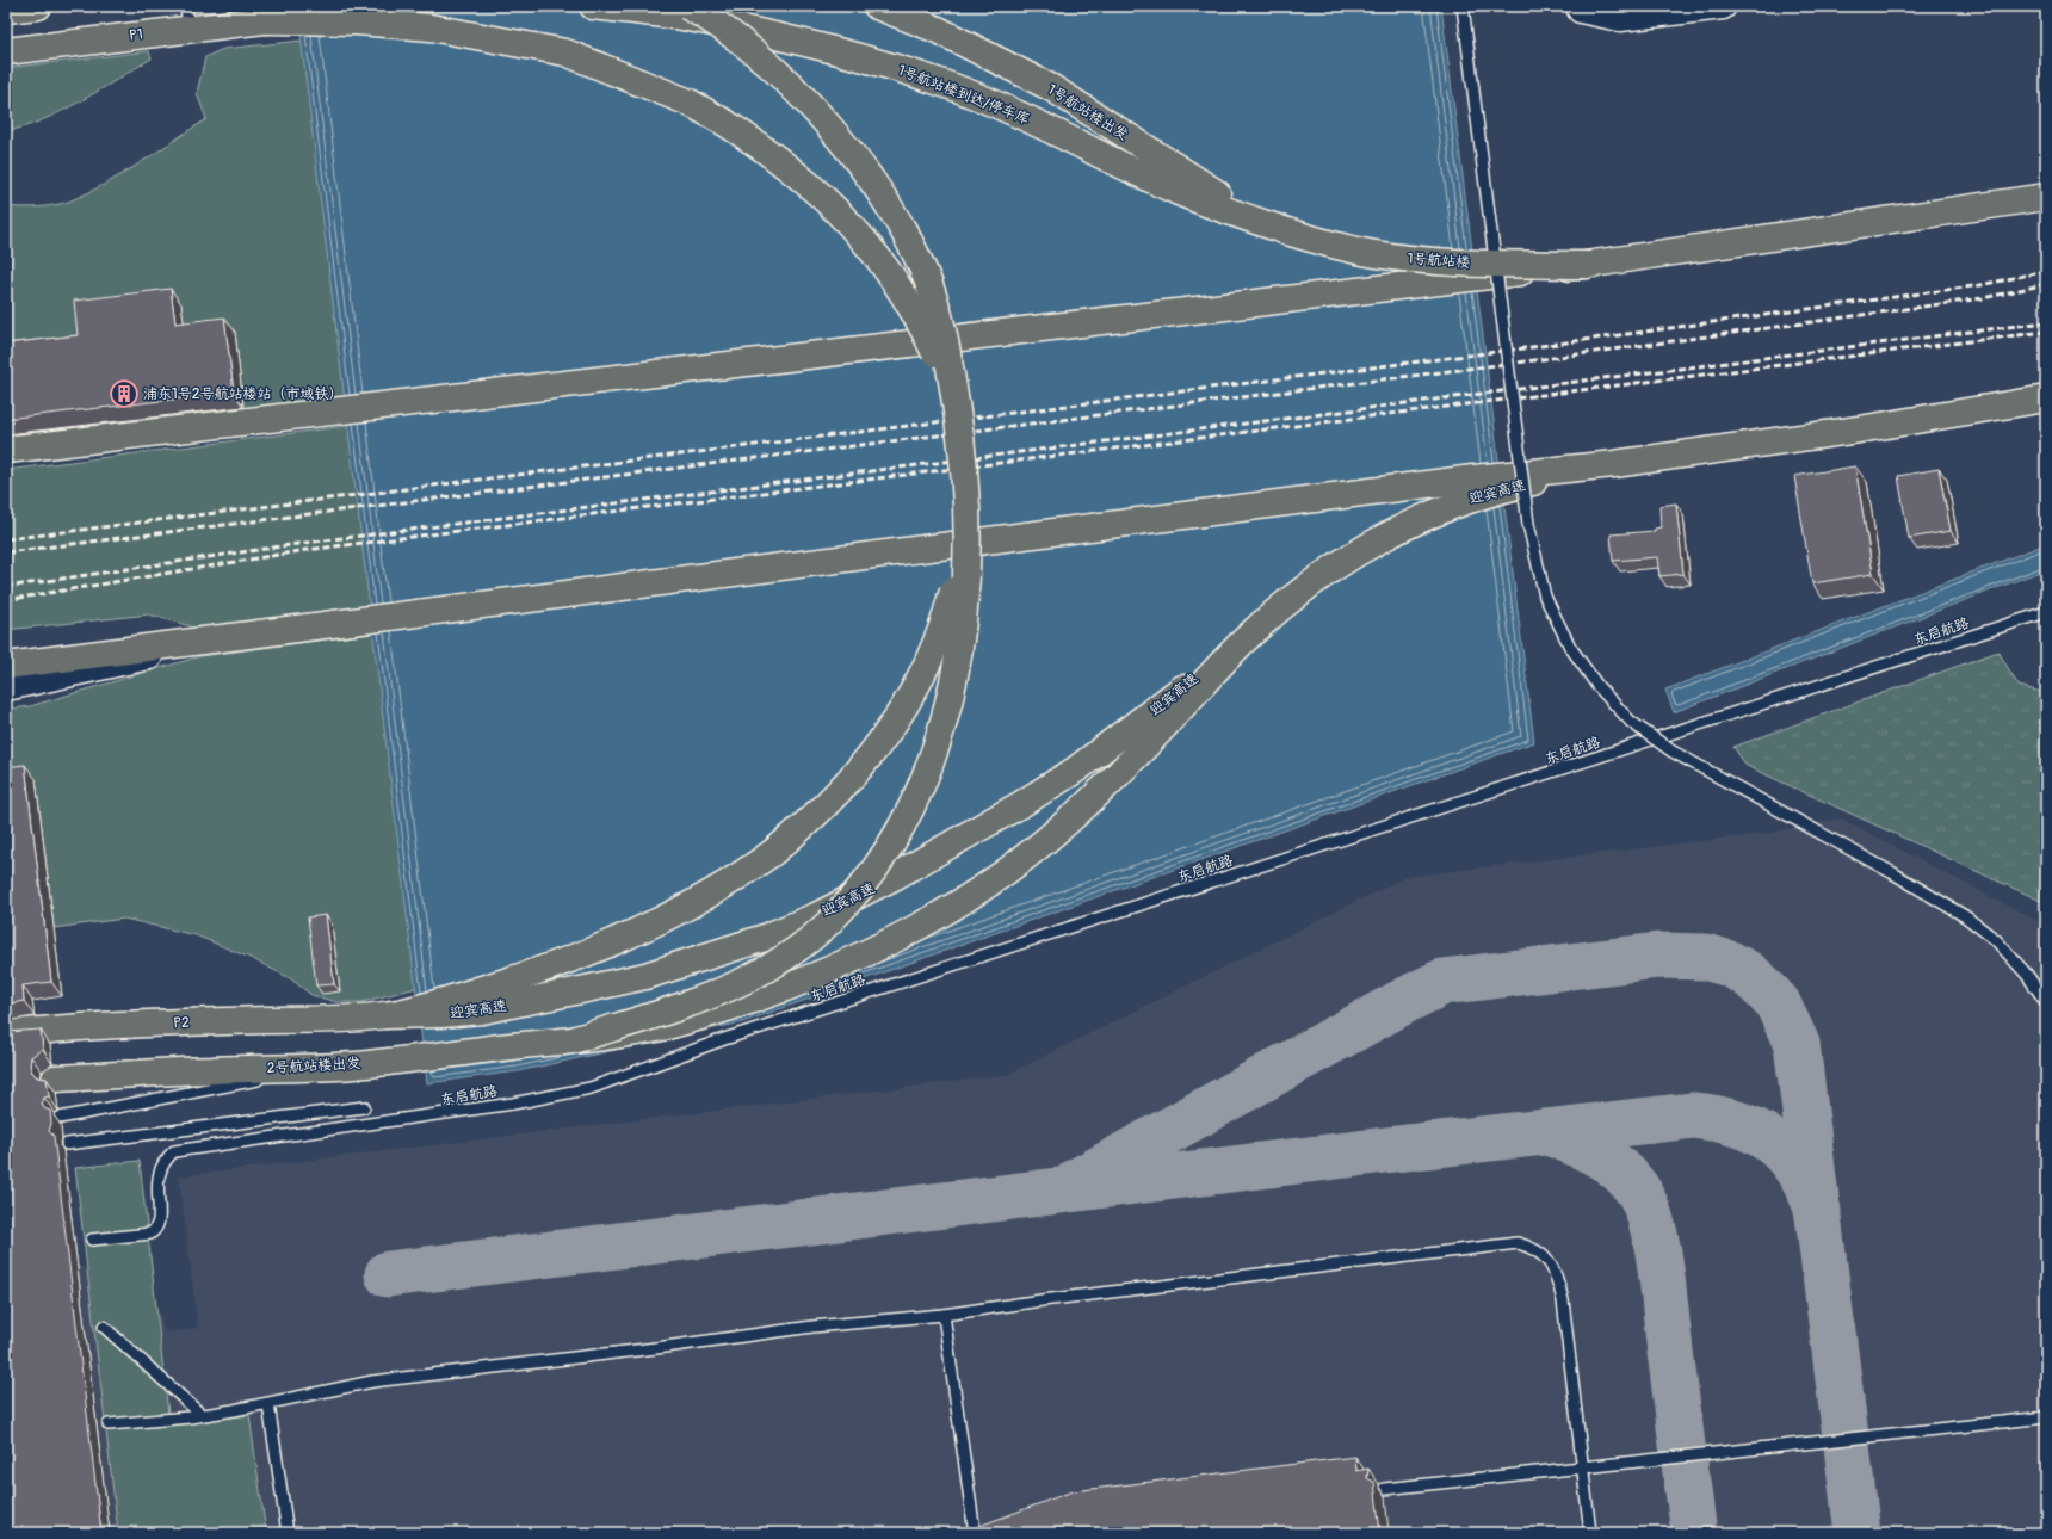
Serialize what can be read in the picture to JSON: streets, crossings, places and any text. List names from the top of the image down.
{
  "streets": {
    "main road": [
      "P1",
      "1号航站楼到达/停车库",
      "1号航站楼出发",
      "1号航站楼",
      "迎宾高速",
      "P2",
      "2号航站楼出发"
    ],
    "lane": ["东启航路"]
  },
  "crossings": [
    ["1号航站楼到达/停车库", "1号航站楼出发"],
    ["1号航站楼到达/停车库", "1号航站楼"],
    ["1号航站楼出发", "1号航站楼"],
    ["迎宾高速", "P2"],
    ["迎宾高速", "2号航站楼出发"]
  ],
  "places": {
    "building": ["浦东1号2号航站楼站（市域铁）"]
  }
}
